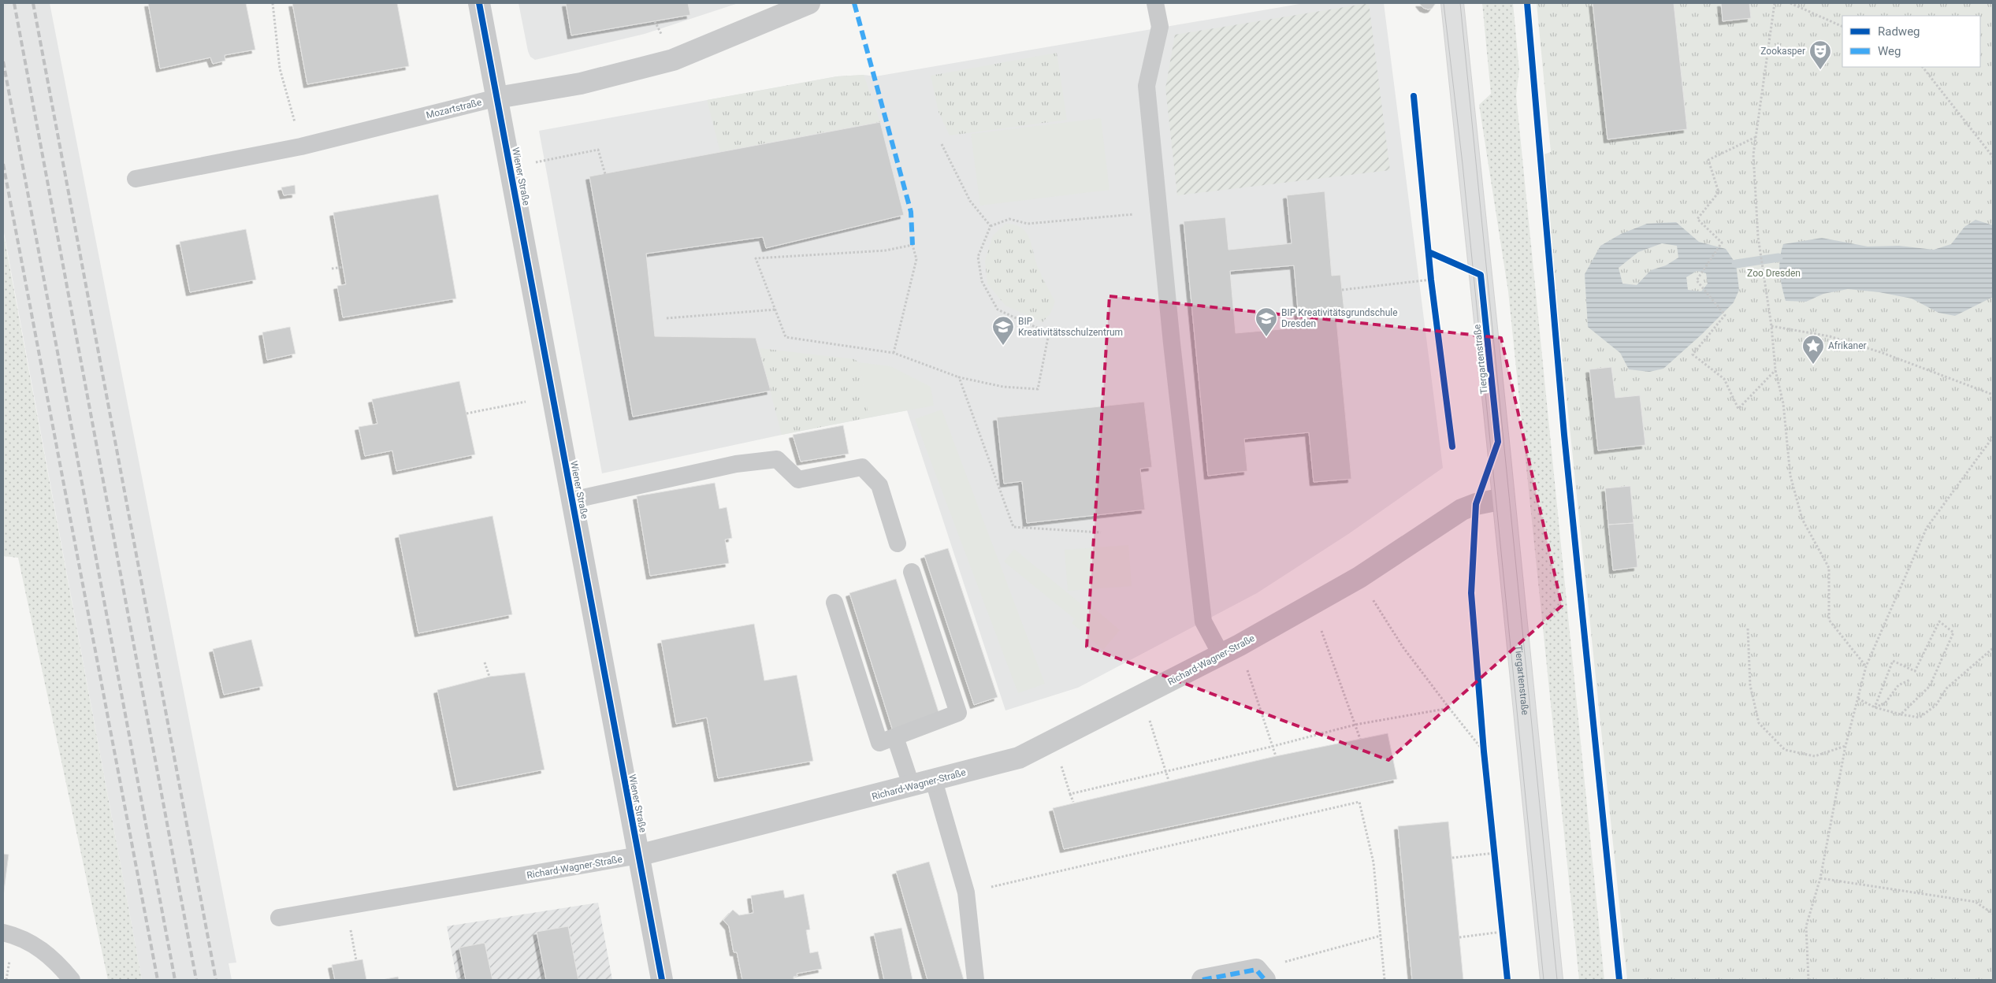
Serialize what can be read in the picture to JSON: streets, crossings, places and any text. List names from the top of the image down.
{
  "streets": {
    "main road": ["Tiergartenstraße"],
    "street": ["Mozartstraße", "Wiener Straße", "Richard-Wagner-Straße"]
  },
  "crossings": [
    ["Mozartstraße", "Wiener Straße"],
    ["Wiener Straße", "Richard-Wagner-Straße"],
    ["Tiergartenstraße", "Richard-Wagner-Straße"]
  ],
  "parks": ["Zoo Dresden"],
  "places": {
    "theatre": ["Zookasper"],
    "school or university": ["BIP Kreativitätsgrundschule Dresden", "BIP Kreativitätsschulzentrum"],
    "place": ["Afrikaner"]
  },
  "legend": ["Radweg", "Weg"]
}
